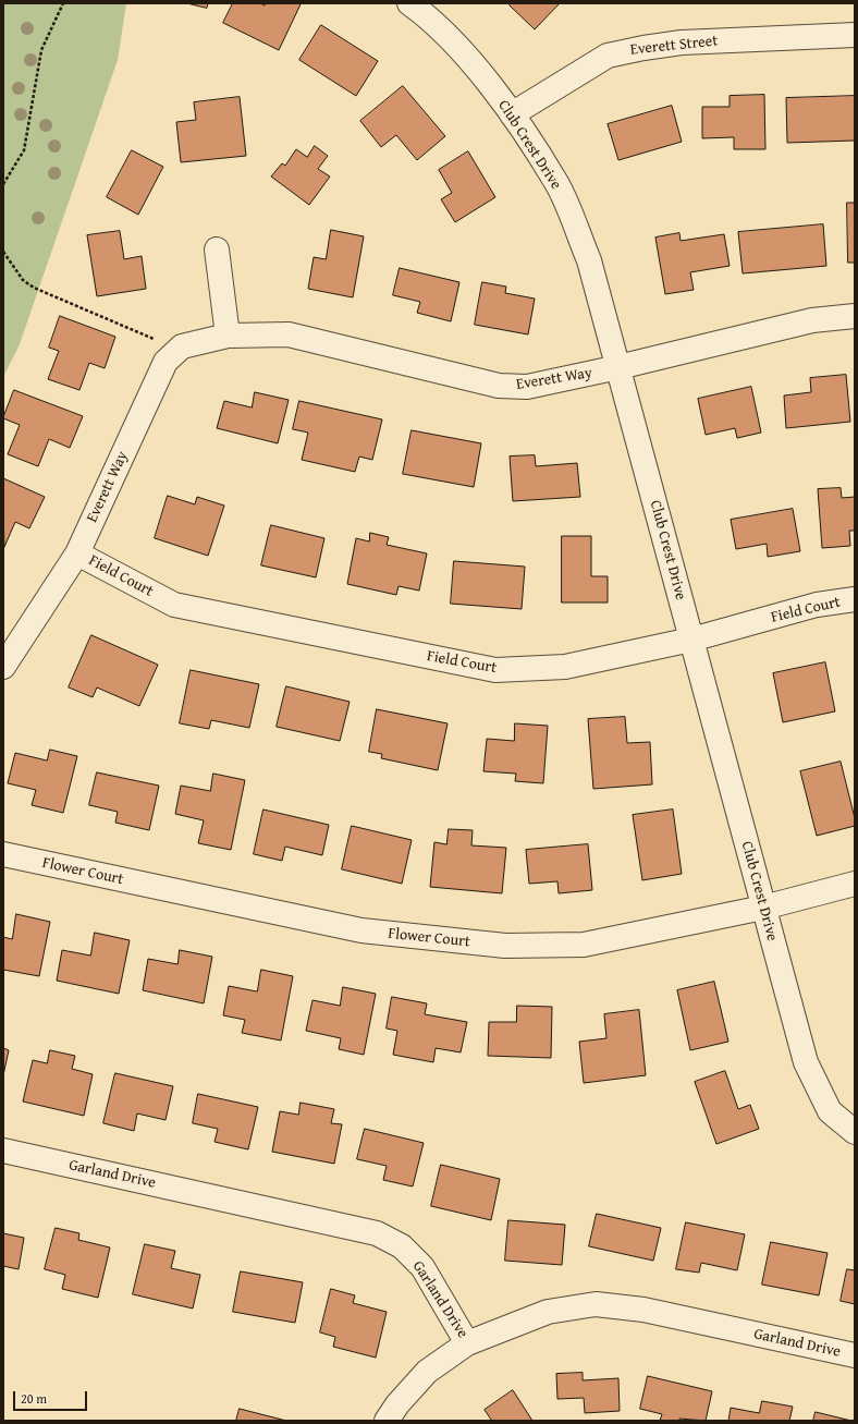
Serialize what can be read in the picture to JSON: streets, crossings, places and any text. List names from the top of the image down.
{
  "streets": {
    "street": [
      "Everett Street",
      "Club Crest Drive",
      "Everett Way",
      "Field Court",
      "Flower Court",
      "Garland Drive"
    ]
  },
  "crossings": [
    ["Everett Street", "Club Crest Drive"],
    ["Club Crest Drive", "Everett Way"],
    ["Club Crest Drive", "Field Court"],
    ["Club Crest Drive", "Flower Court"],
    ["Everett Way", "Field Court"]
  ],
  "scale_bar": "20 m"
}
